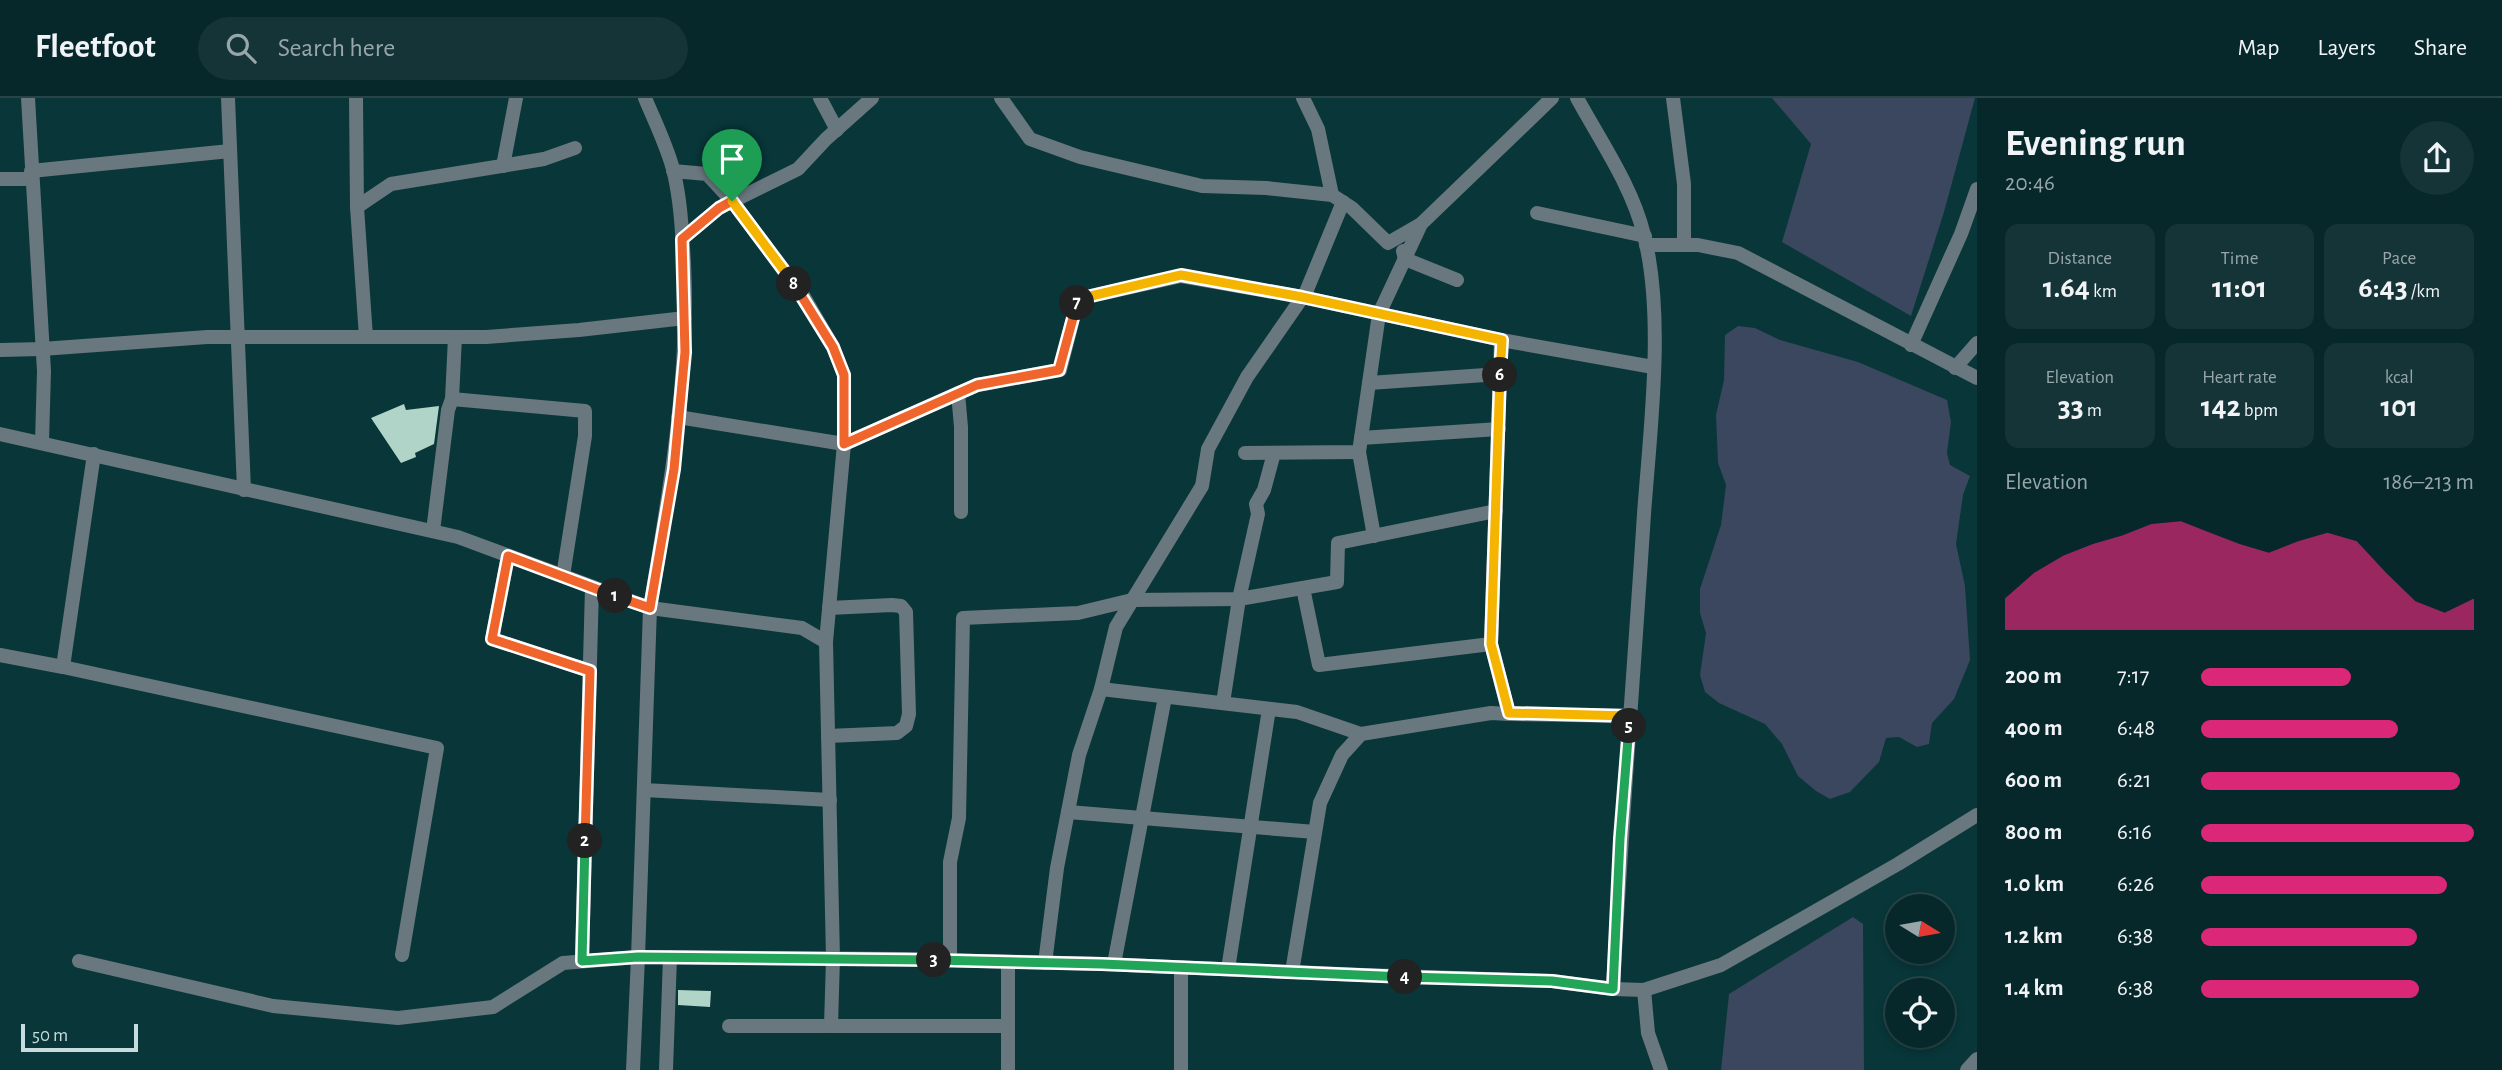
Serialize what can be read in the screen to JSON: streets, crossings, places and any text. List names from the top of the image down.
{
  "scale_bar": "50 m",
  "north": "right",
  "page": {
    "header": "Fleetfoot",
    "search": "Search here",
    "nav": ["Map", "Layers", "Share"],
    "heading": ["Evening run", "20:46"],
    "stats": [
      ["Distance", "1.64 km"],
      ["Time", "11:01"],
      ["Pace", "6:43 /km"],
      ["Elevation", "33 m"],
      ["Heart rate", "142 bpm"],
      ["kcal", "101"]
    ],
    "pins": [
      "8",
      "7",
      "6",
      "1",
      "5",
      "2",
      "3",
      "4"
    ],
    "chart": ["Elevation", "186–213 m"],
    "list": [
      {
        "name": "200 m",
        "note": "7:17"
      },
      {
        "name": "400 m",
        "note": "6:48"
      },
      {
        "name": "600 m",
        "note": "6:21"
      },
      {
        "name": "800 m",
        "note": "6:16"
      },
      {
        "name": "1.0 km",
        "note": "6:26"
      },
      {
        "name": "1.2 km",
        "note": "6:38"
      },
      {
        "name": "1.4 km",
        "note": "6:38"
      }
    ],
    "scale": "50 m"
  }
}
